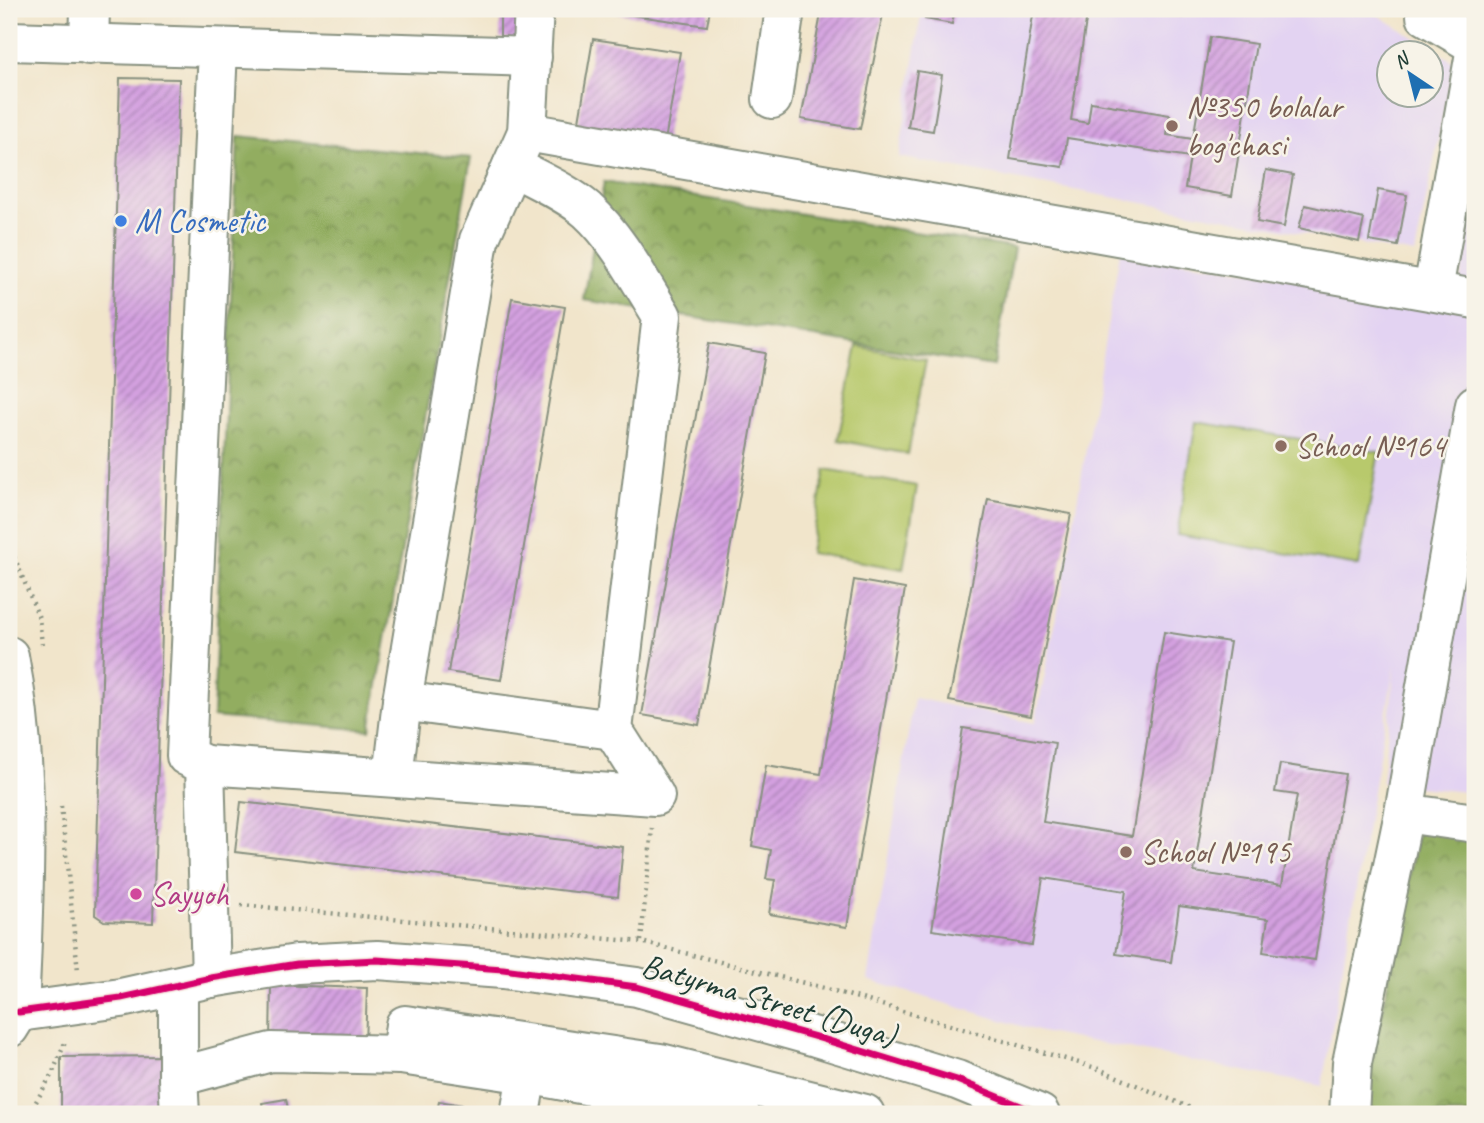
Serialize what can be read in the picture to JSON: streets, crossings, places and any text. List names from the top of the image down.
{
  "streets": {
    "street": ["Batyrma Street (Duga)"]
  },
  "places": [
    "№350 bolalar bog'chasi",
    "M Cosmetic",
    "School №164",
    "School №195",
    "Sayyoh"
  ],
  "north": "top left"
}
